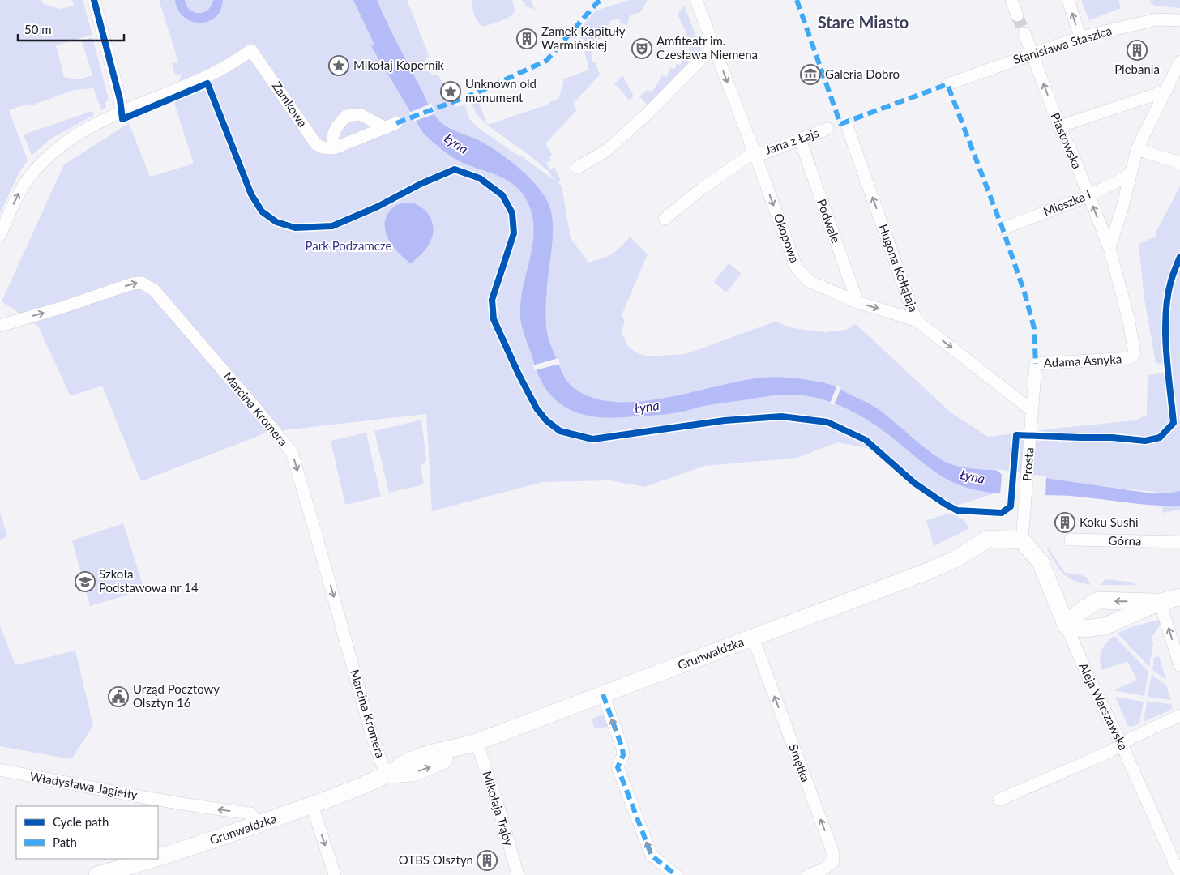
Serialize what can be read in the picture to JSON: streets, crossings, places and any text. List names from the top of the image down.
{
  "streets": {
    "street": [
      "Stanisława Staszica",
      "Zamkowa",
      "Piastowska",
      "Jana z Łajs",
      "Mieszka I",
      "Podwale",
      "Okopowa",
      "Hugona Kołłątaja",
      "Adama Asnyka",
      "Marcina Kromera",
      "Prosta",
      "Górna",
      "Grunwaldzka",
      "Aleja Warszawska",
      "Smętka",
      "Władysława Jagiełły",
      "Mikołaja Trąby"
    ]
  },
  "crossings": [
    ["Stanisława Staszica", "Piastowska"],
    ["Piastowska", "Mieszka I"],
    ["Piastowska", "Adama Asnyka"],
    ["Jana z Łajs", "Podwale"],
    ["Jana z Łajs", "Okopowa"],
    ["Podwale", "Okopowa"],
    ["Okopowa", "Hugona Kołłątaja"],
    ["Hugona Kołłątaja", "Prosta"],
    ["Adama Asnyka", "Prosta"],
    ["Marcina Kromera", "Grunwaldzka"],
    ["Prosta", "Grunwaldzka"],
    ["Prosta", "Aleja Warszawska"],
    ["Grunwaldzka", "Aleja Warszawska"],
    ["Grunwaldzka", "Smętka"],
    ["Grunwaldzka", "Władysława Jagiełły"],
    ["Grunwaldzka", "Mikołaja Trąby"]
  ],
  "one_way": [
    "Piastowska",
    "Okopowa",
    "Marcina Kromera",
    "Smętka",
    "Władysława Jagiełły"
  ],
  "districts": ["Stare Miasto"],
  "water": ["Łyna"],
  "parks": ["Park Podzamcze"],
  "places": {
    "building": [
      "Zamek Kapituły Warmińskiej",
      "Plebania",
      "Koku Sushi",
      "OTBS Olsztyn"
    ],
    "theatre": ["Amfiteatr im. Czesława Niemena"],
    "place": ["Mikołaj Kopernik", "Unknown old monument"],
    "museum": ["Galeria Dobro"],
    "school or university": ["Szkoła Podstawowa nr 14"],
    "public building": ["Urząd Pocztowy Olsztyn 16"]
  },
  "legend": ["Cycle path", "Path"],
  "scale_bar": "50 m"
}
